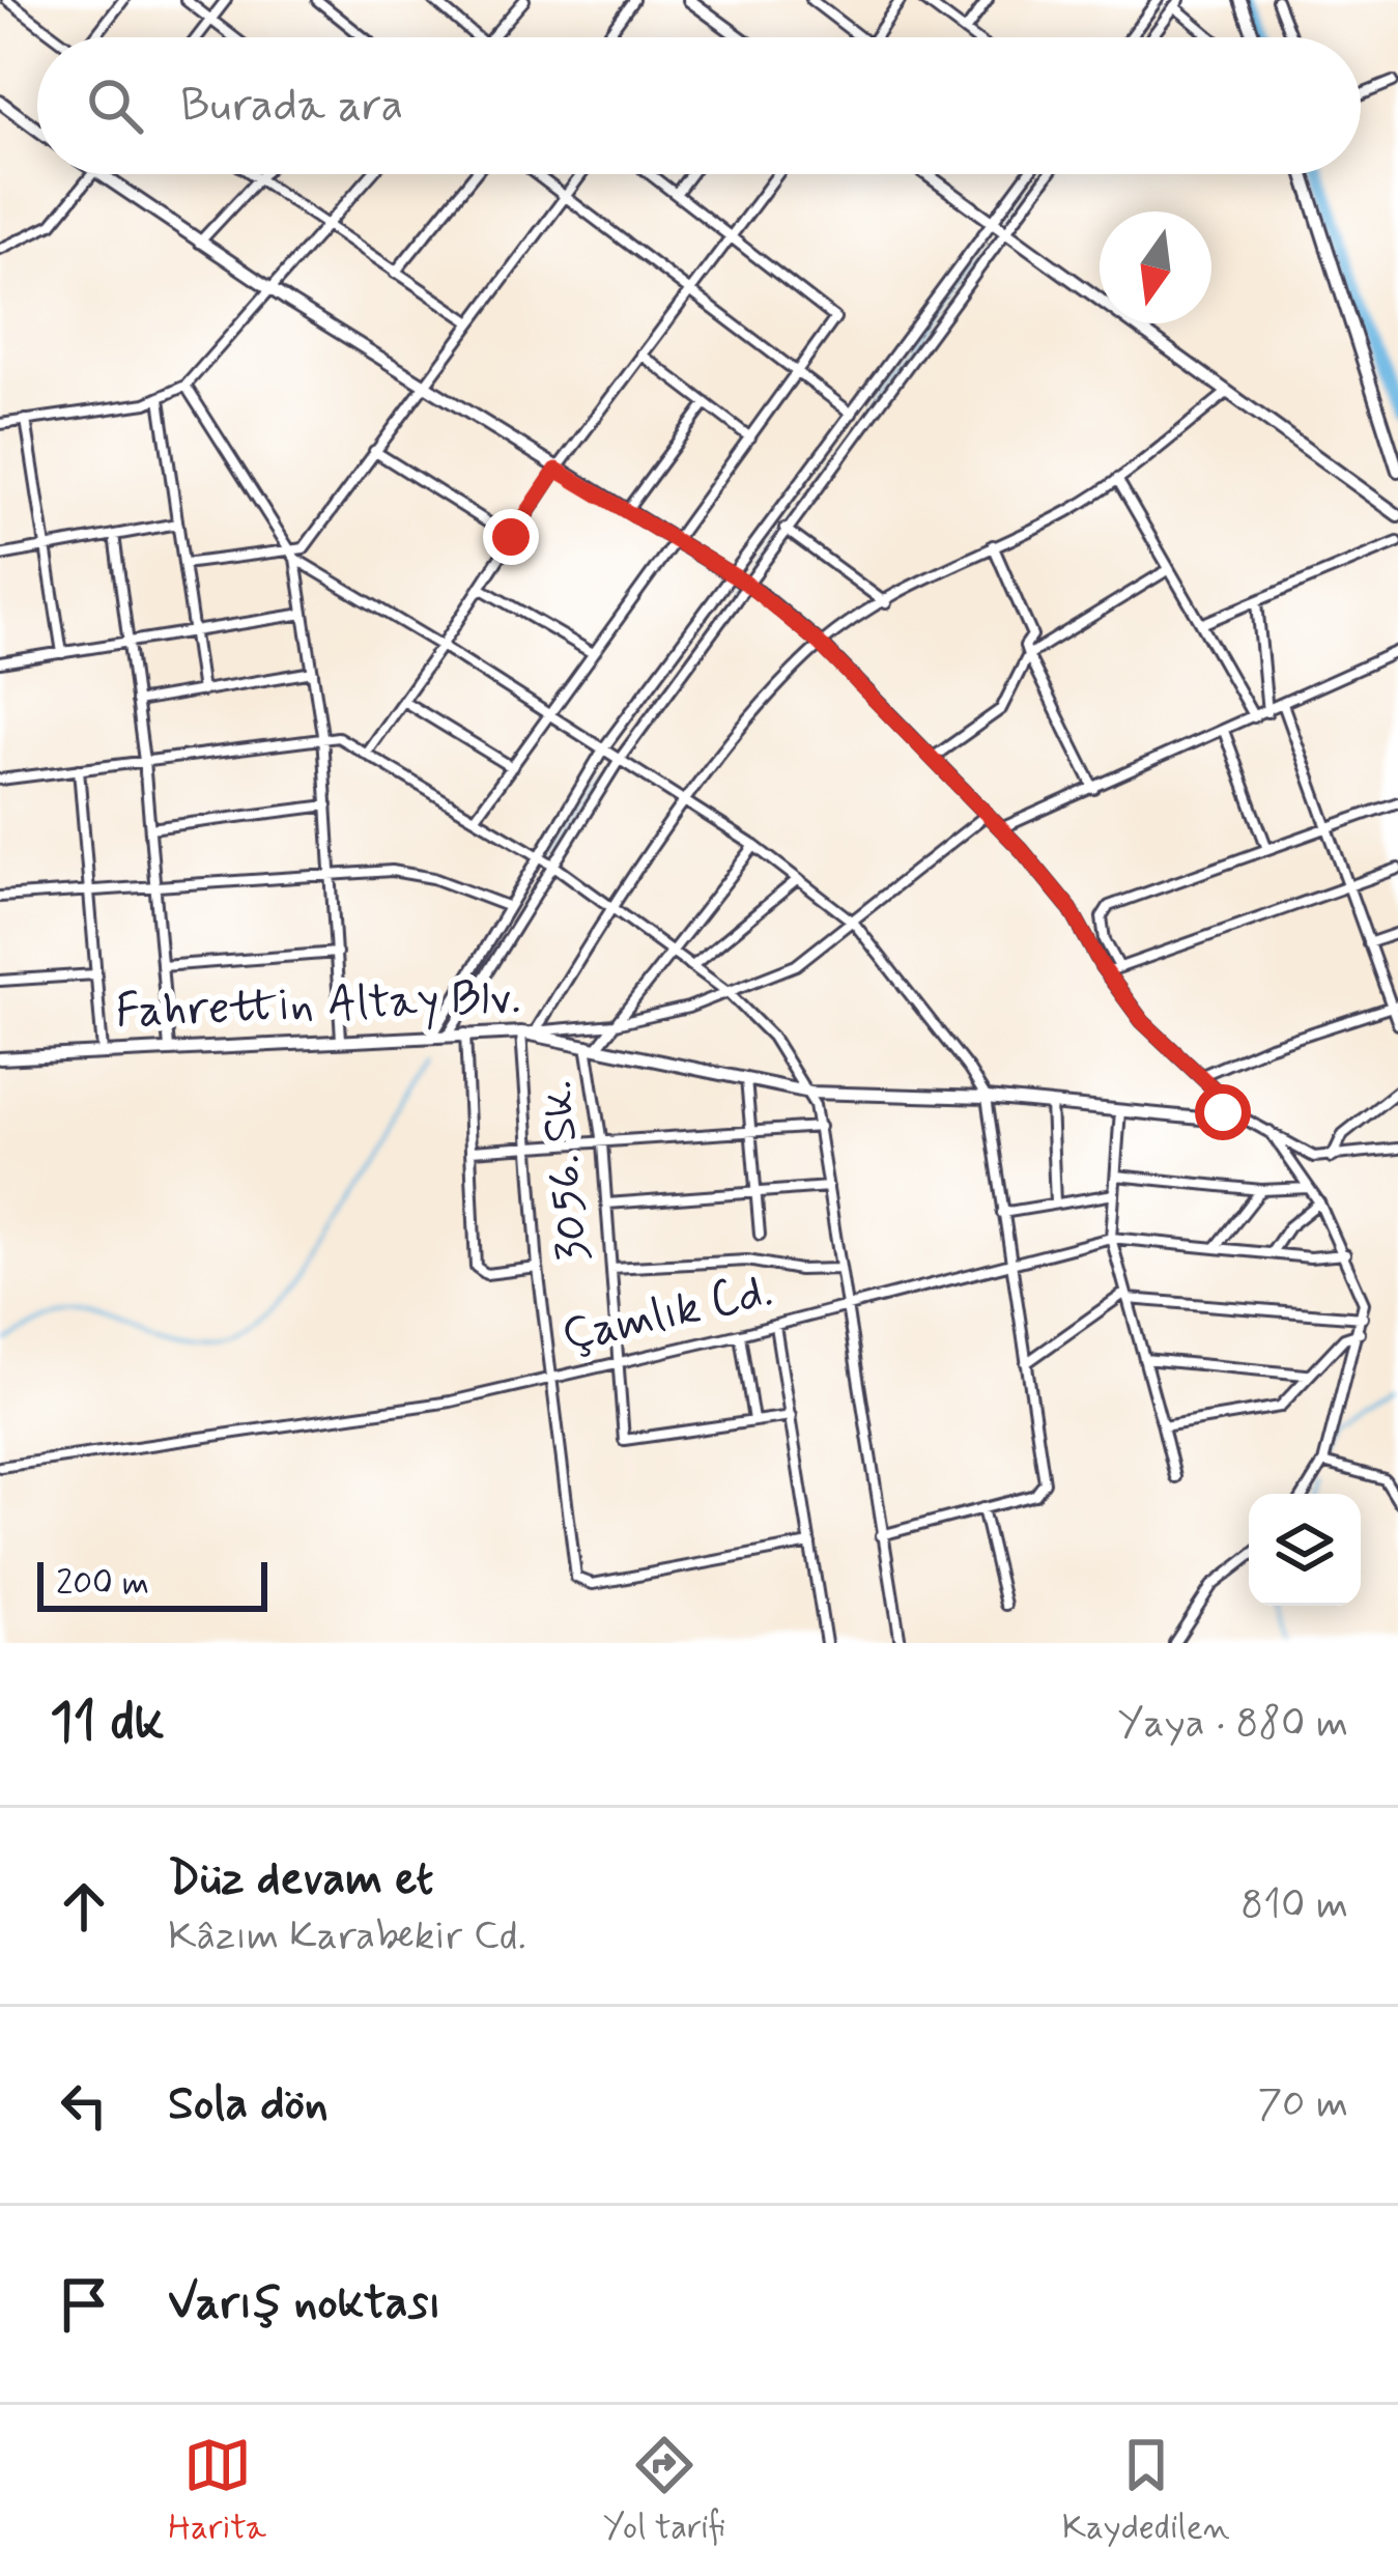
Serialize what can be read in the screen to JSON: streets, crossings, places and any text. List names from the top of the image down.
{
  "streets": {
    "street": ["Fahrettin Altay Blv.", "3056. Sk.", "Çamlık Cd."]
  },
  "crossings": [
    ["Fahrettin Altay Blv.", "3056. Sk."],
    ["3056. Sk.", "Çamlık Cd."]
  ],
  "scale_bar": "200 m",
  "north": "bottom",
  "page": {
    "search": "Burada ara",
    "scale": "200 m",
    "heading": ["11 dk", "Yaya · 880 m"],
    "list": [
      ["Düz devam et", "Kâzım Karabekir Cd.", "810 m"],
      ["Sola dön", "70 m"],
      "Varış noktası"
    ],
    "nav": ["Harita", "Yol tarifi", "Kaydedilen"]
  }
}
